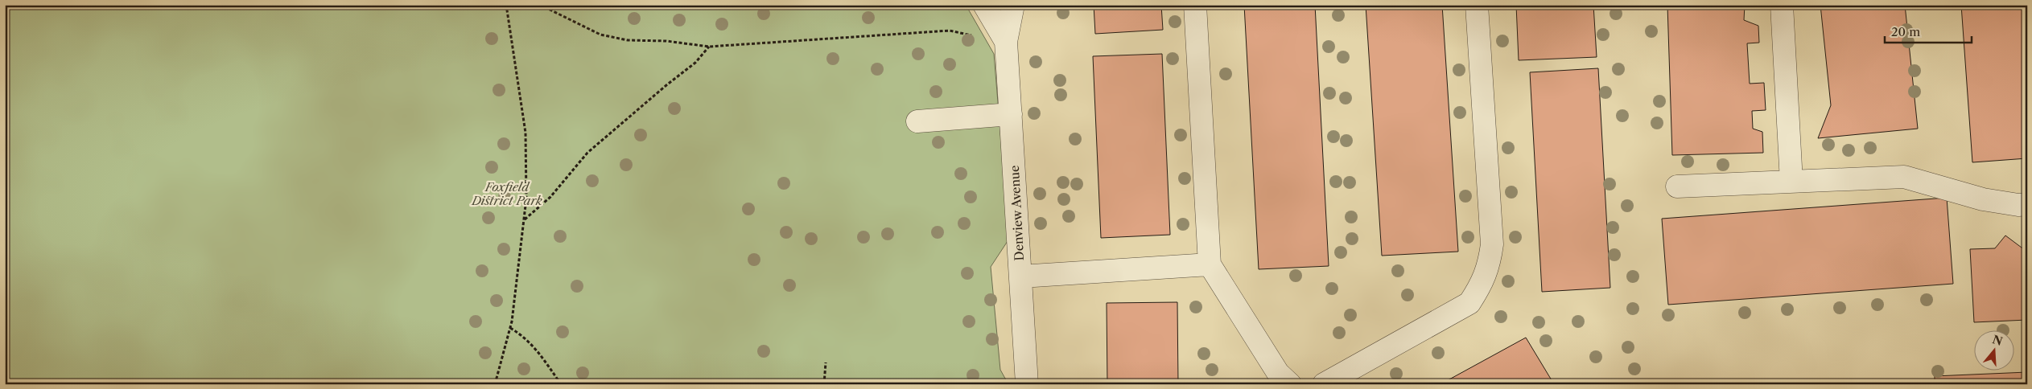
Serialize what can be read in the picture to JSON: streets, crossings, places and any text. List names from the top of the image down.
{
  "streets": {
    "street": ["Denview Avenue"]
  },
  "parks": ["Foxfield District Park"],
  "scale_bar": "20 m",
  "north": "top"
}
